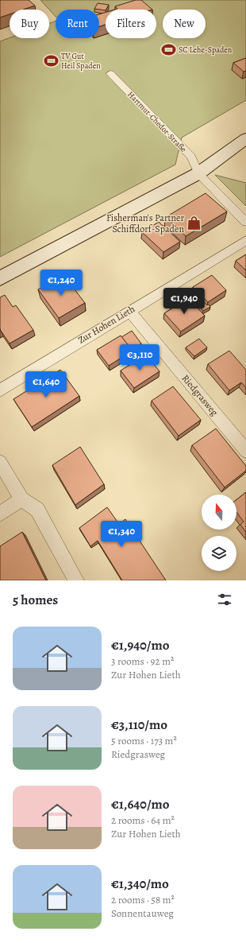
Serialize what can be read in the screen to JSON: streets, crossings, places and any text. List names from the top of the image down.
{
  "streets": {
    "street": ["Hartmut-Chedor-Straße", "Zur Hohen Lieth", "Riedgrasweg"]
  },
  "crossings": [
    ["Zur Hohen Lieth", "Riedgrasweg"]
  ],
  "places": {
    "sports": ["SC Lehe-Spaden", "TV Gut Heil Spaden"],
    "shop": ["Fisherman's Partner Schiffdorf-Spaden"]
  },
  "north": "top",
  "page": {
    "chip": [
      "Buy",
      "Rent",
      "Filters",
      "New"
    ],
    "price": [
      "€1,240",
      "€1,940",
      "€3,110",
      "€1,640",
      "€1,340"
    ],
    "heading": "5 homes",
    "list": [
      {
        "name": "€1,940/mo",
        "note": "3 rooms · 92 m² · Zur Hohen Lieth"
      },
      {
        "name": "€3,110/mo",
        "note": "5 rooms · 173 m² · Riedgrasweg"
      },
      {
        "name": "€1,640/mo",
        "note": "2 rooms · 64 m² · Zur Hohen Lieth"
      },
      {
        "name": "€1,340/mo",
        "note": "2 rooms · 58 m² · Sonnentauweg"
      }
    ]
  }
}
